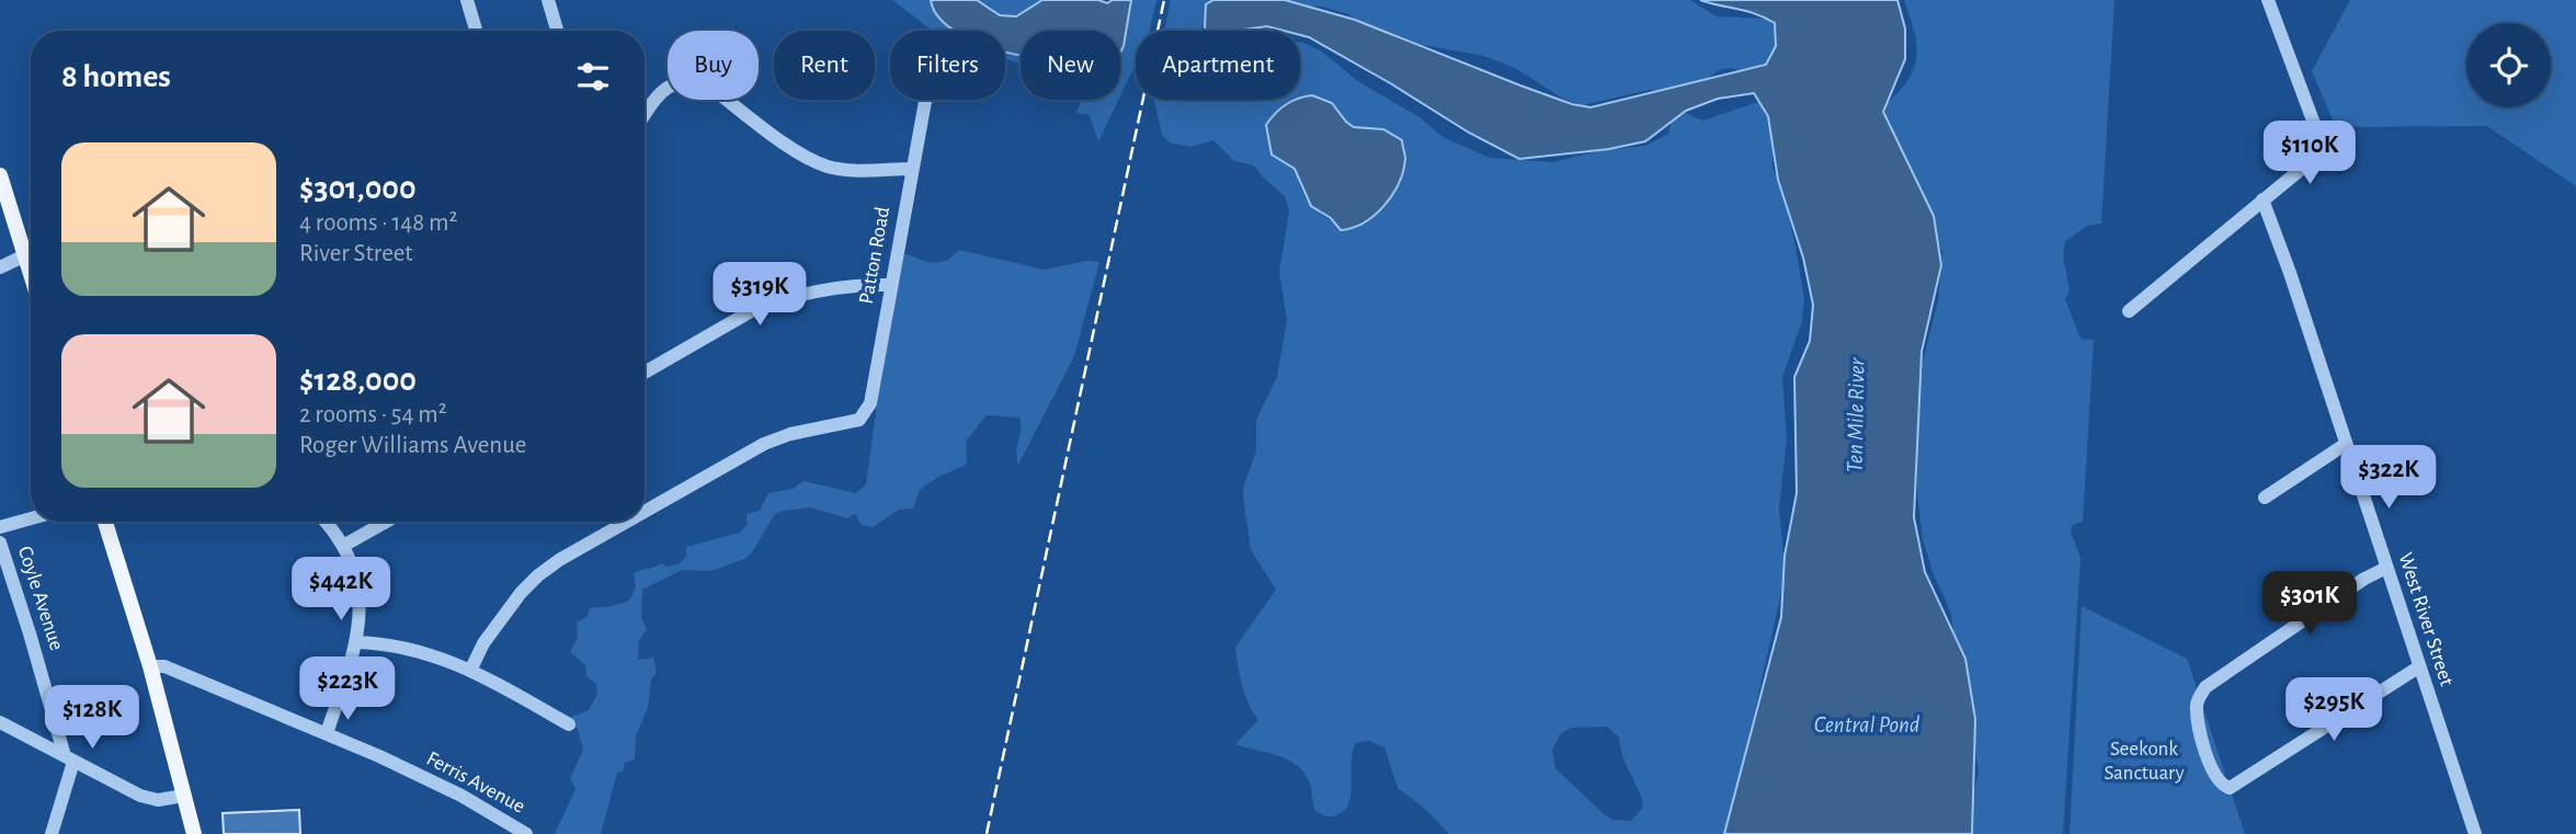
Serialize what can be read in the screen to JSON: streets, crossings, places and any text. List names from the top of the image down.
{
  "streets": {
    "street": [
      "Patton Road",
      "Coyle Avenue",
      "West River Street",
      "Ferris Avenue"
    ]
  },
  "water": ["Ten Mile River", "Central Pond"],
  "parks": ["Seekonk Sanctuary"],
  "page": {
    "chip": [
      "Buy",
      "Rent",
      "Filters",
      "New",
      "Apartment"
    ],
    "heading": "8 homes",
    "price": [
      "$110K",
      "$319K",
      "$322K",
      "$442K",
      "$301K",
      "$223K",
      "$295K",
      "$128K"
    ],
    "list": [
      {
        "name": "$301,000",
        "note": "4 rooms · 148 m² · River Street"
      },
      {
        "name": "$128,000",
        "note": "2 rooms · 54 m² · Roger Williams Avenue"
      }
    ]
  }
}
